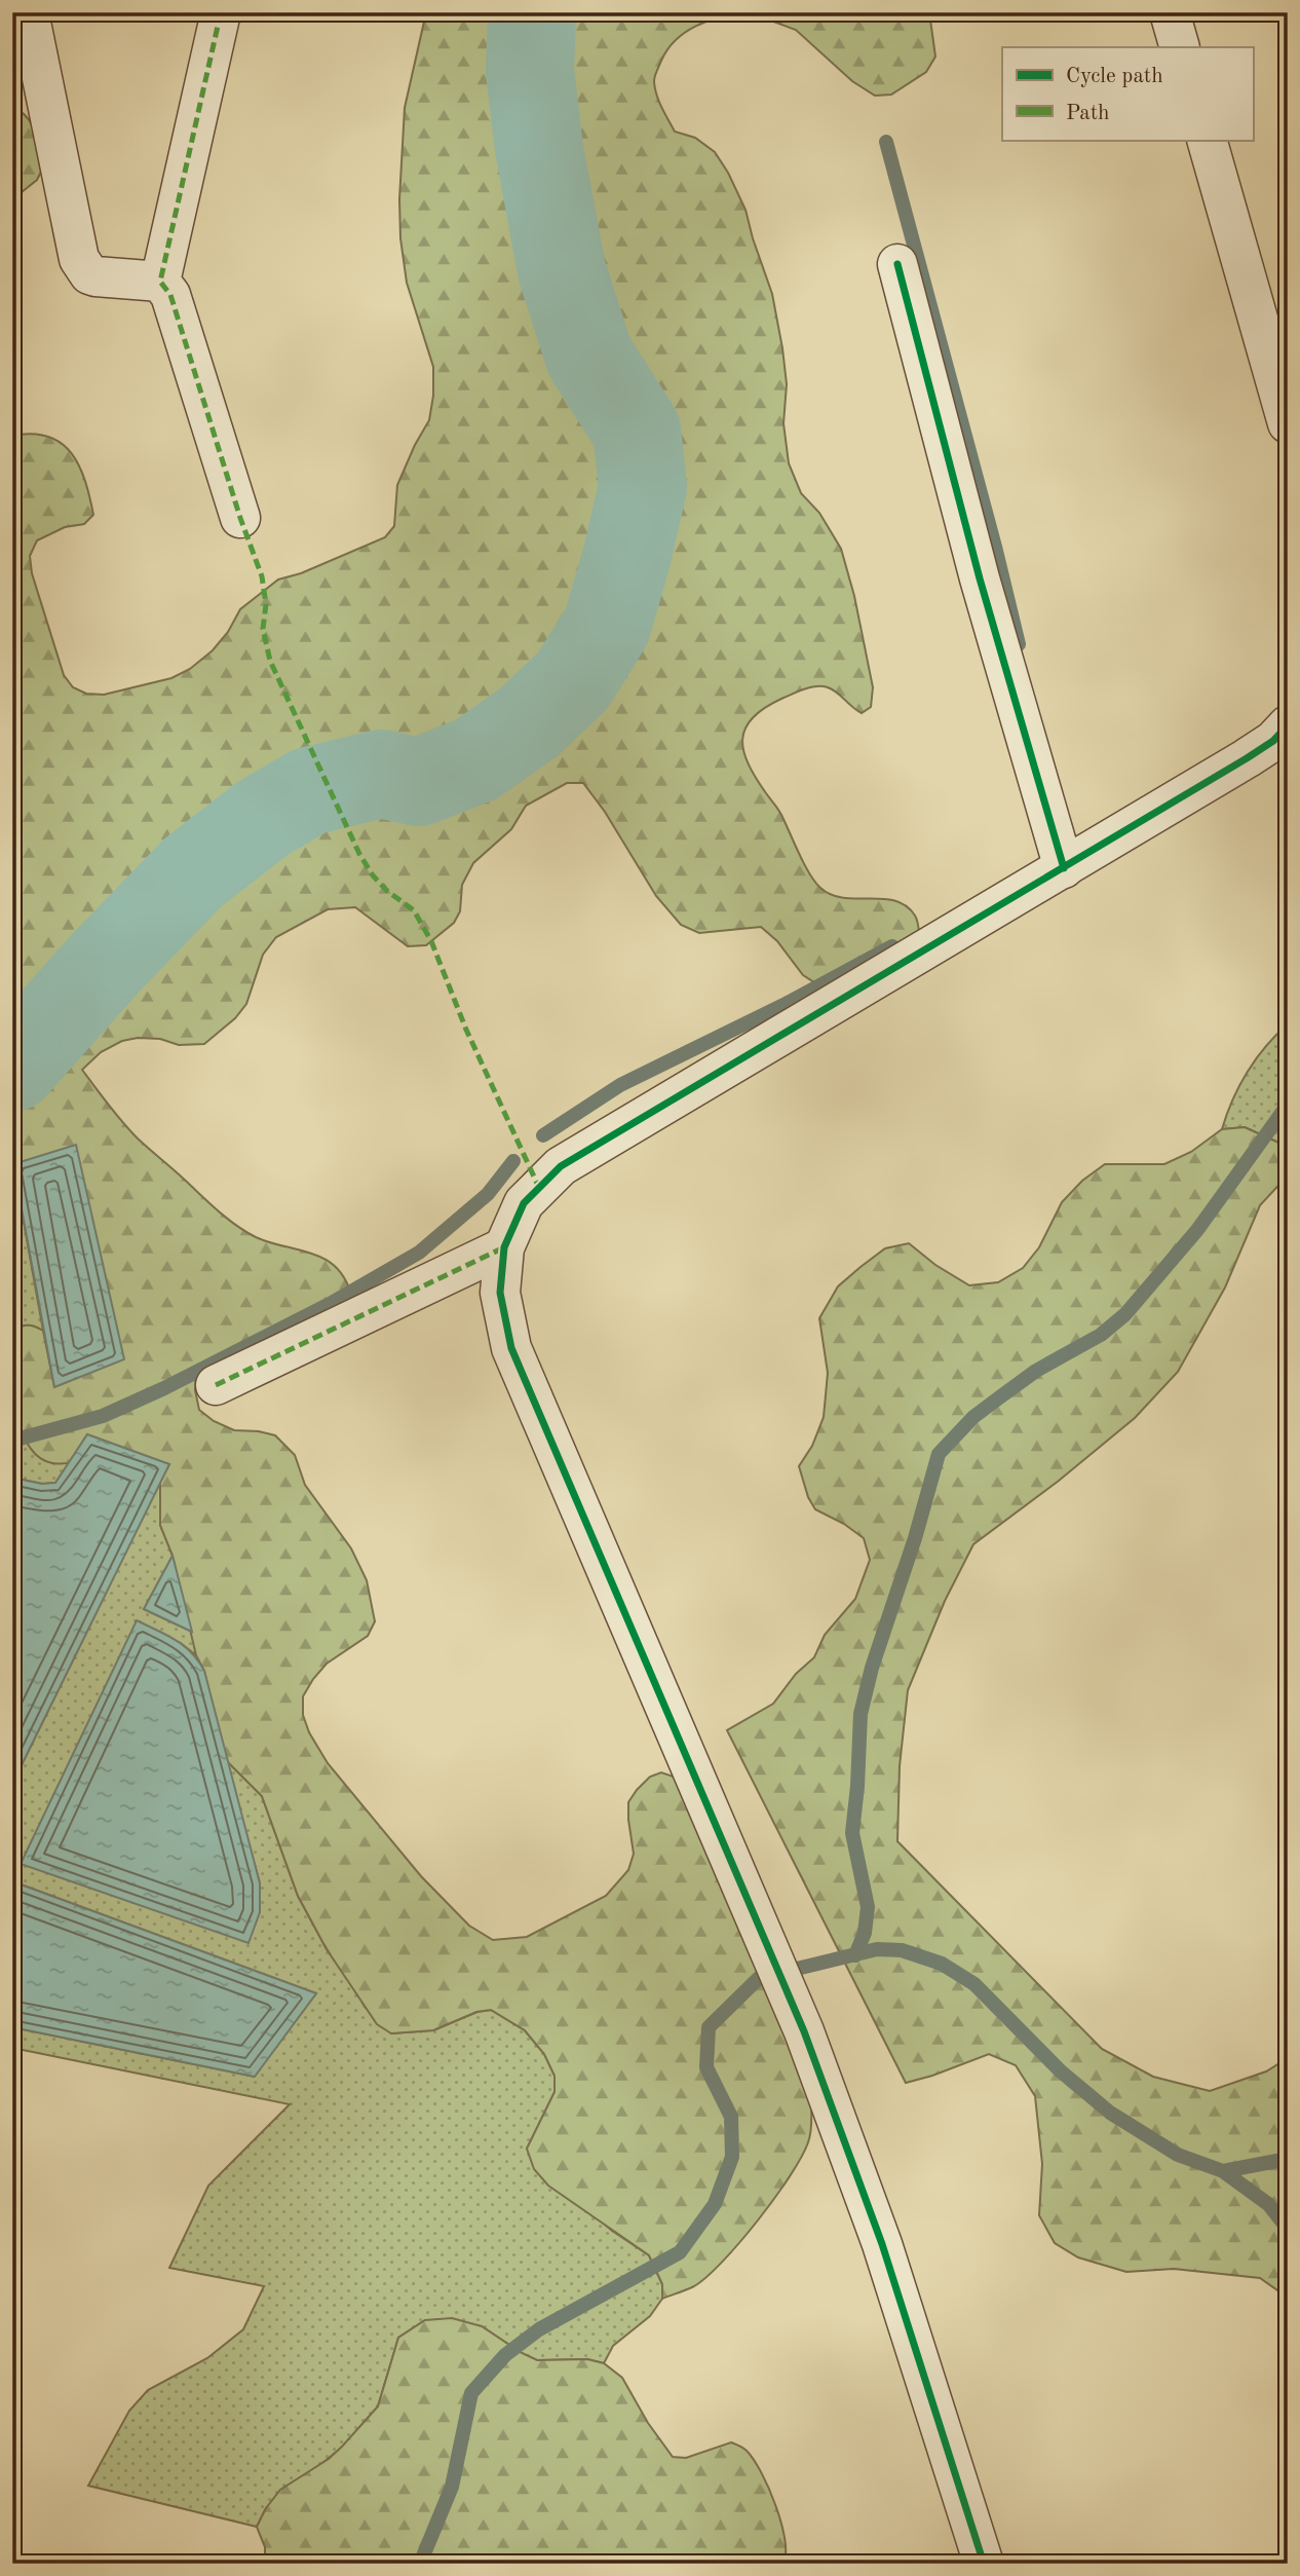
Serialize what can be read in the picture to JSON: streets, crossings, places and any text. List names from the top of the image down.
{
  "legend": ["Cycle path", "Path"]
}
